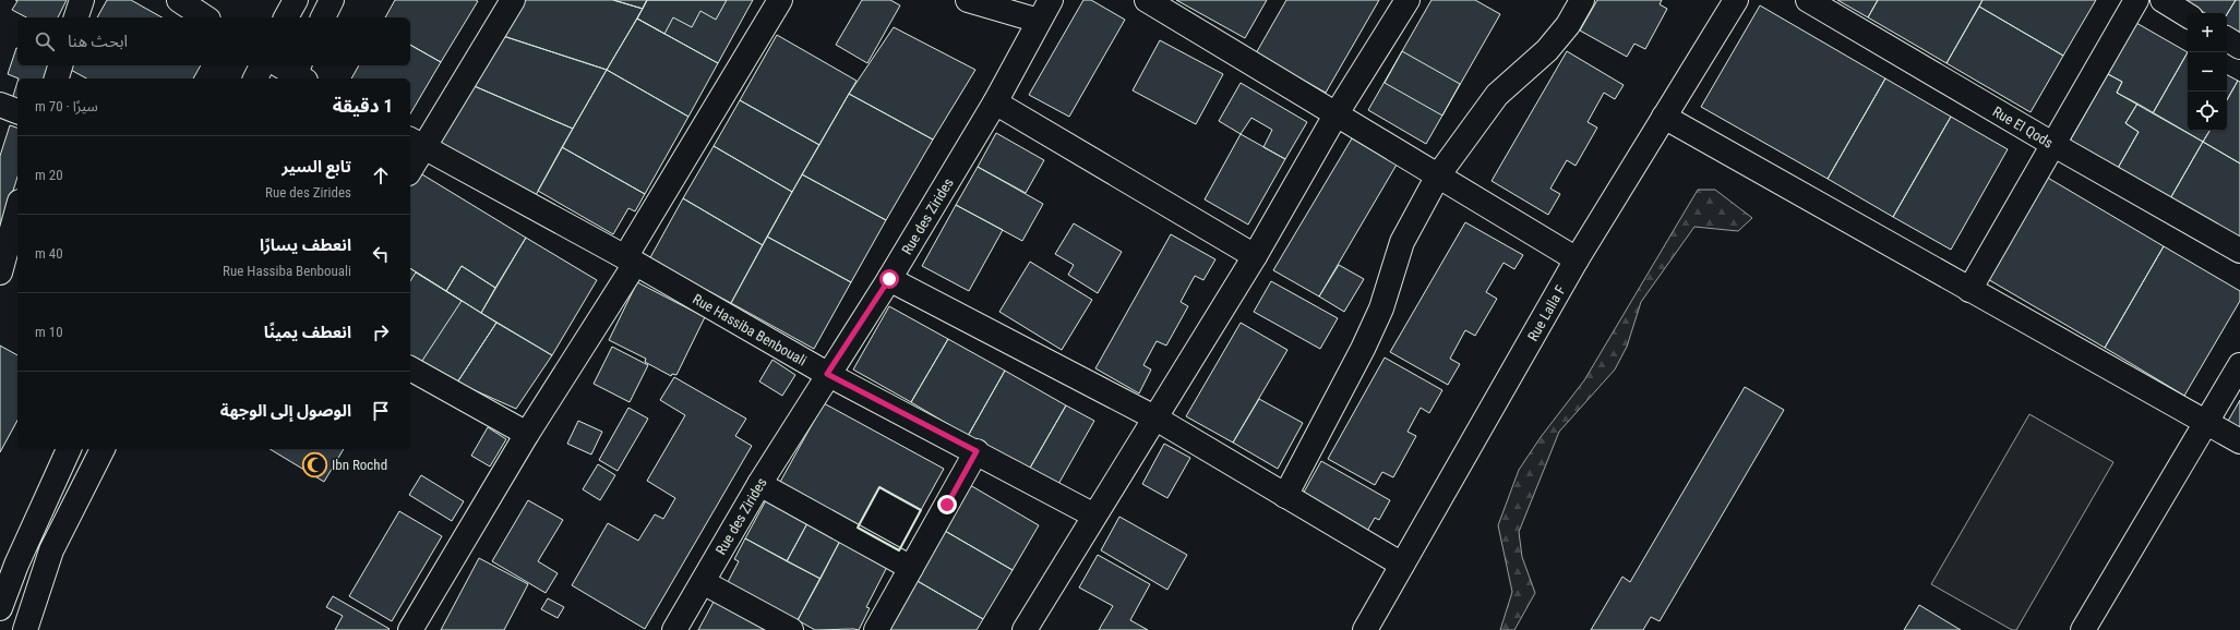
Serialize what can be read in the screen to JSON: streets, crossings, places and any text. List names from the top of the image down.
{
  "streets": {
    "street": [
      "Rue El Qods",
      "Rue des Zirides",
      "Rue Lalla F",
      "Rue Hassiba Benbouali"
    ]
  },
  "crossings": [
    ["Rue des Zirides", "Rue Hassiba Benbouali"]
  ],
  "places": {
    "mosque": ["Ibn Rochd"]
  },
  "page": {
    "map_buttons": ["+", "−"],
    "search": "ابحث هنا",
    "heading": ["1 دقيقة", "سيرًا · 70 m"],
    "list": [
      ["تابع السير", "Rue des Zirides", "20 m"],
      ["انعطف يسارًا", "Rue Hassiba Benbouali", "40 m"],
      ["انعطف يمينًا", "10 m"],
      "الوصول إلى الوجهة"
    ]
  }
}
